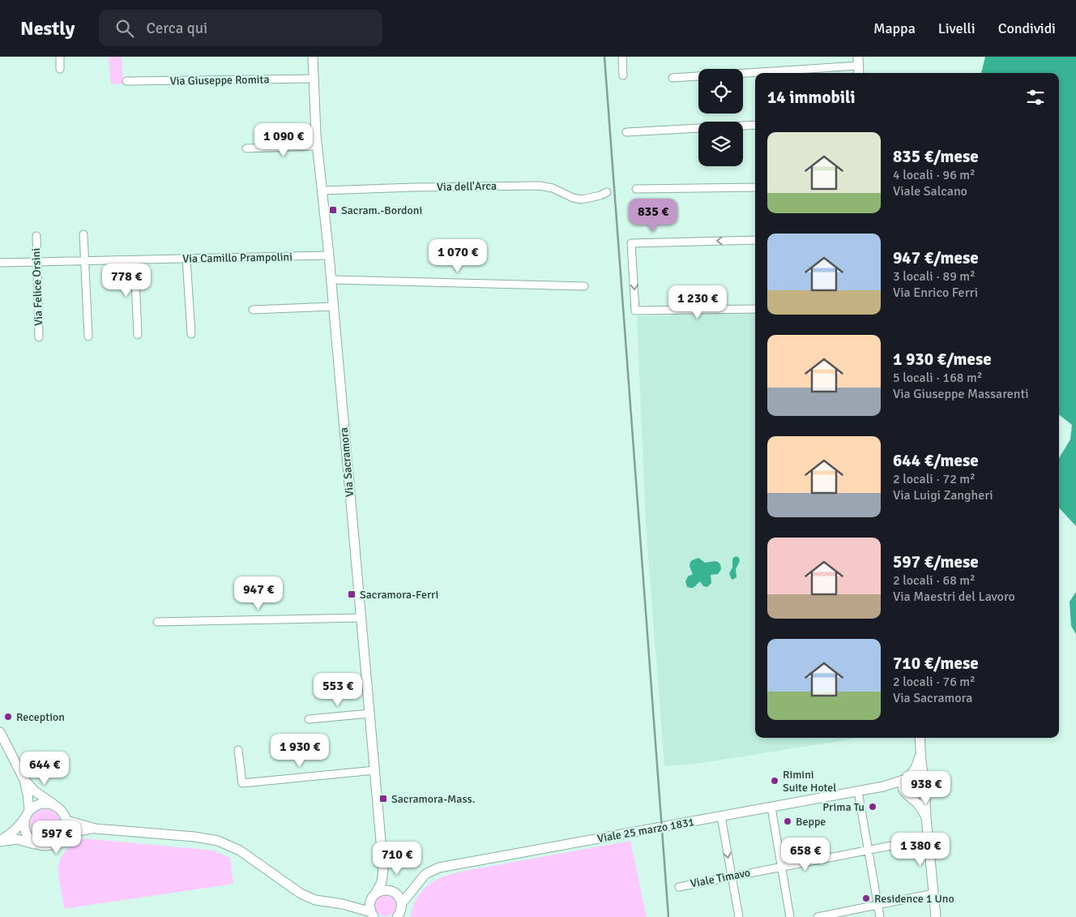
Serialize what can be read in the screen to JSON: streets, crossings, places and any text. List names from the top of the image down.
{
  "streets": {
    "street": [
      "Via Giuseppe Romita",
      "Via dell'Arca",
      "Via Camillo Prampolini",
      "Via Felice Orsini",
      "Via Sacramora",
      "Viale 25 marzo 1831",
      "Viale Timavo"
    ]
  },
  "crossings": [
    ["Via Giuseppe Romita", "Via Sacramora"],
    ["Via dell'Arca", "Via Sacramora"],
    ["Via Camillo Prampolini", "Via Felice Orsini"],
    ["Via Camillo Prampolini", "Via Sacramora"],
    ["Via Sacramora", "Viale 25 marzo 1831"]
  ],
  "places": {
    "transit": ["Sacram.-Bordoni", "Sacramora-Ferri", "Sacramora-Mass."],
    "other": [
      "Reception",
      "Rimini Suite Hotel",
      "Prima Tu",
      "Beppe",
      "Residence 1 Uno"
    ]
  },
  "page": {
    "header": "Nestly",
    "search": "Cerca qui",
    "nav": ["Mappa", "Livelli", "Condividi"],
    "heading": "14 immobili",
    "list": [
      {
        "name": "835 €/mese",
        "note": "4 locali · 96 m² · Viale Salcano"
      },
      {
        "name": "947 €/mese",
        "note": "3 locali · 89 m² · Via Enrico Ferri"
      },
      {
        "name": "1 930 €/mese",
        "note": "5 locali · 168 m² · Via Giuseppe Massarenti"
      },
      {
        "name": "644 €/mese",
        "note": "2 locali · 72 m² · Via Luigi Zangheri"
      },
      {
        "name": "597 €/mese",
        "note": "2 locali · 68 m² · Via Maestri del Lavoro"
      },
      {
        "name": "710 €/mese",
        "note": "2 locali · 76 m² · Via Sacramora"
      }
    ],
    "price": [
      "1 090 €",
      "835 €",
      "1 070 €",
      "778 €",
      "1 230 €",
      "947 €",
      "553 €",
      "1 930 €",
      "644 €",
      "938 €",
      "597 €",
      "1 380 €",
      "658 €",
      "710 €"
    ]
  }
}
